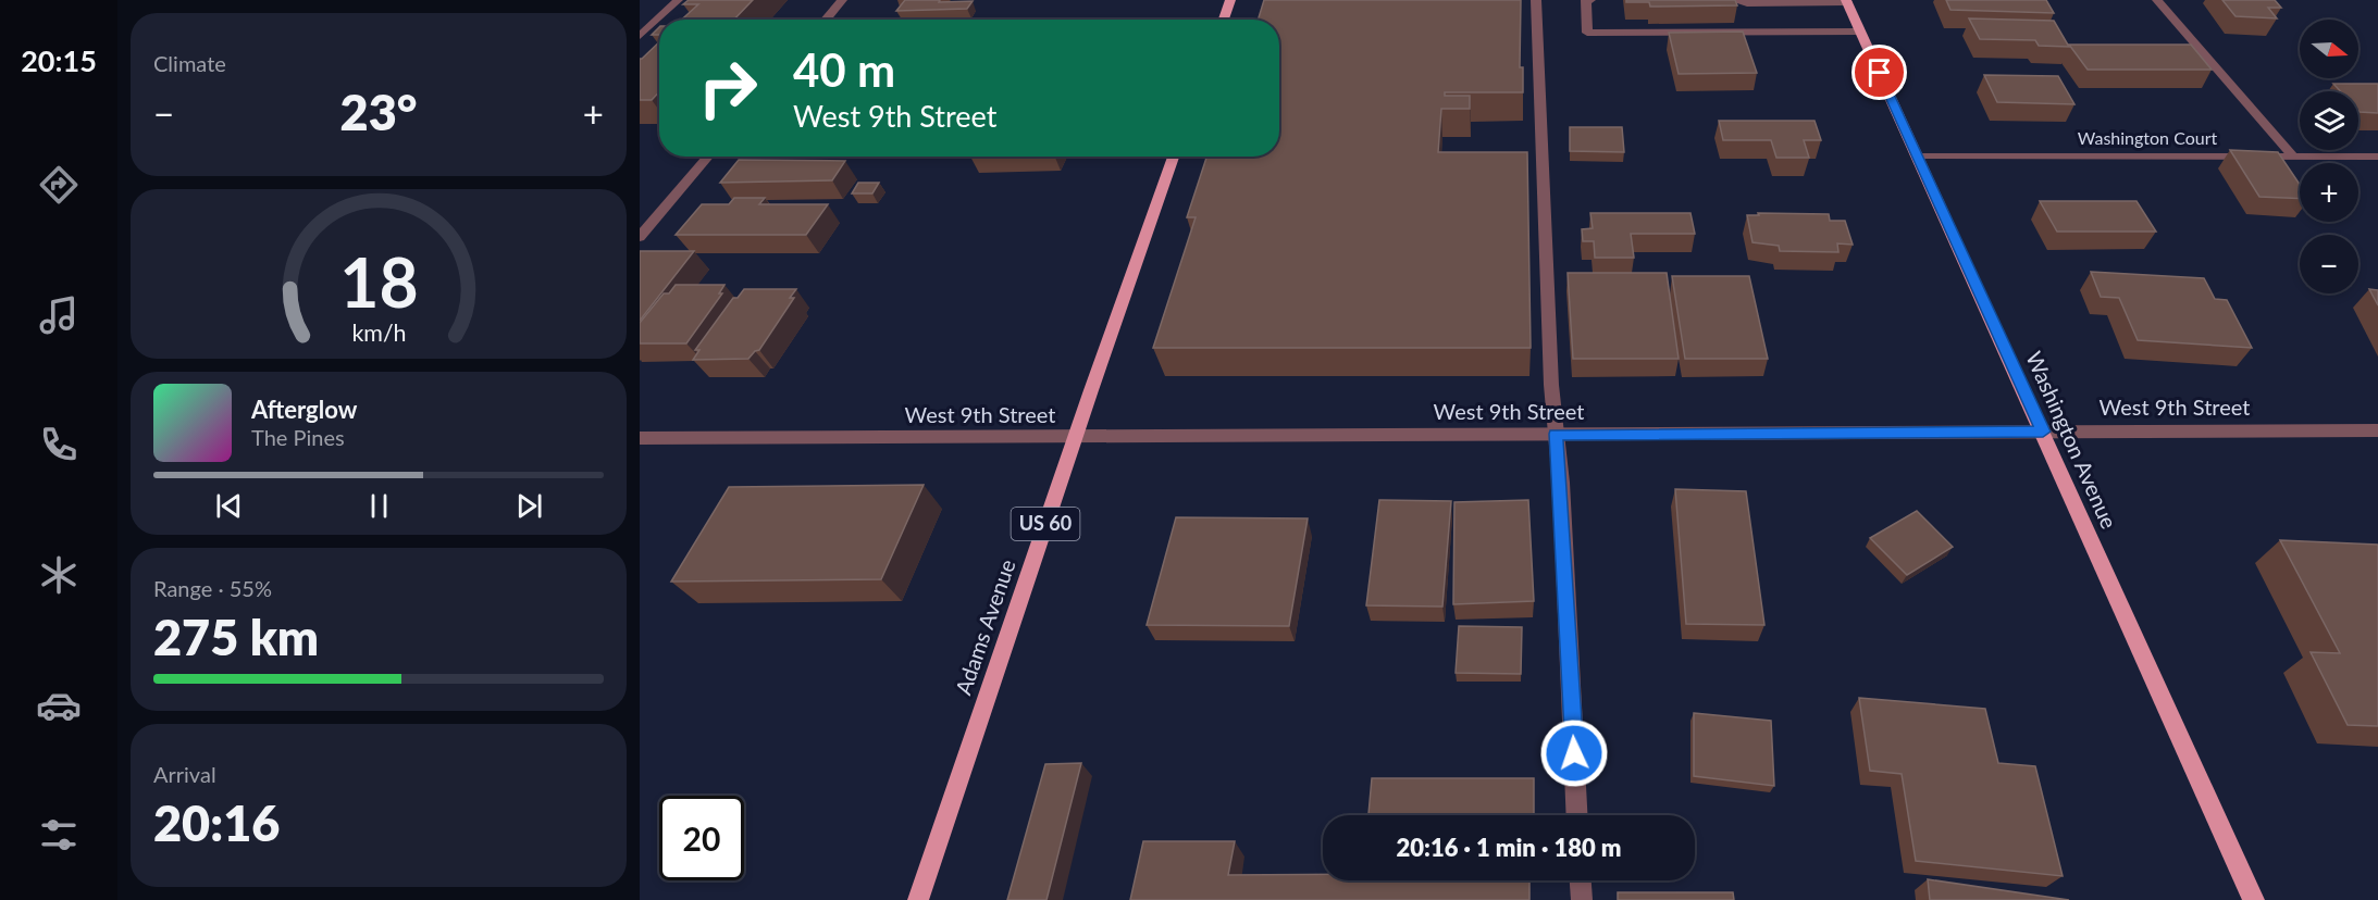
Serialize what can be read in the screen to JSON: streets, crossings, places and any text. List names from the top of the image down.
{
  "streets": {
    "main road": ["Washington Avenue", "US 60", "Adams Avenue"],
    "street": ["Washington Court", "West 9th Street"]
  },
  "crossings": [
    ["Washington Court", "Washington Avenue"],
    ["West 9th Street", "Washington Avenue"],
    ["West 9th Street", "Adams Avenue"]
  ],
  "north": "right",
  "page": {
    "tabs": "20:15",
    "tile": [
      "Climate",
      ["Range · 55%", "275 km"],
      ["Arrival", "20:16"]
    ],
    "map_buttons": ["+", "−"],
    "turn": ["40 m", "West 9th Street"],
    "heat": ["−", "23°", "+"],
    "song": ["Afterglow", "The Pines"],
    "limit": "20",
    "trip": "20:16 · 1 min · 180 m",
    "gauge": ["18", "km/h"]
  }
}
